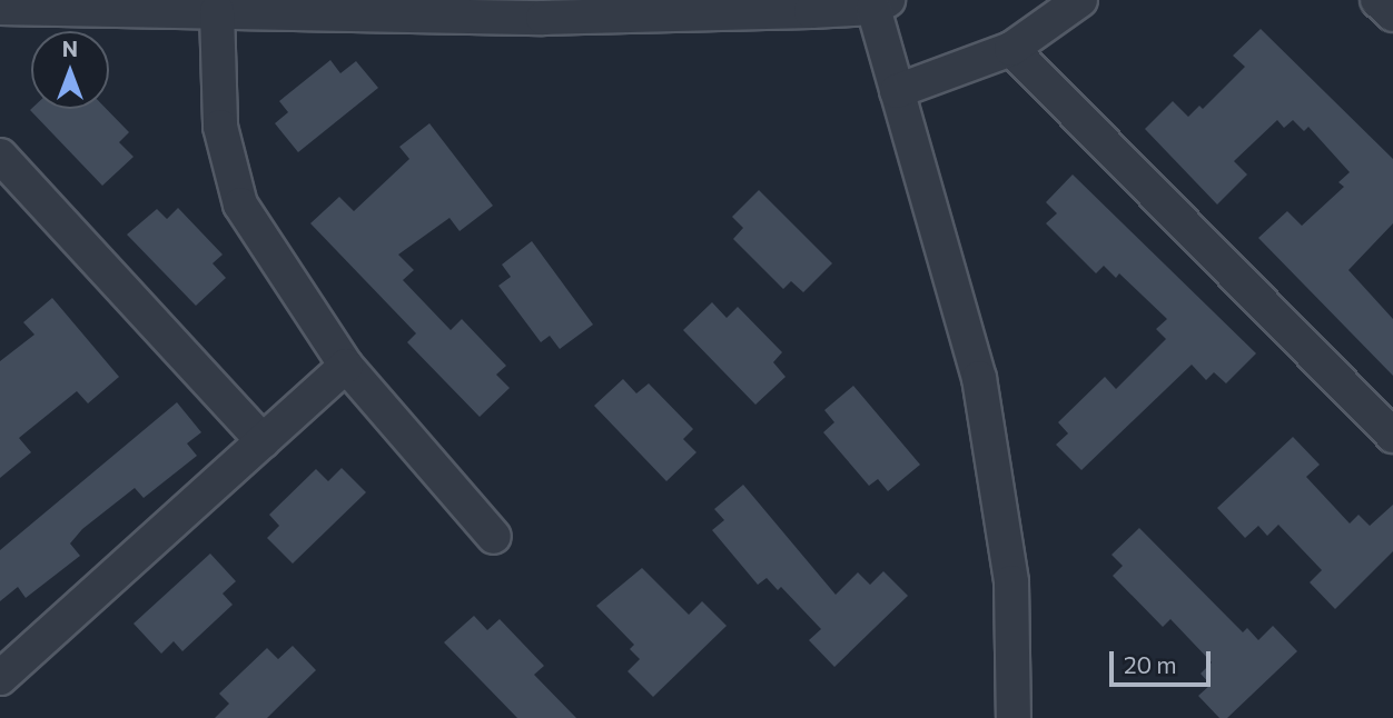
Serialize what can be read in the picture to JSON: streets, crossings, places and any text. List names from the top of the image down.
{
  "scale_bar": "20 m",
  "north": "top"
}
